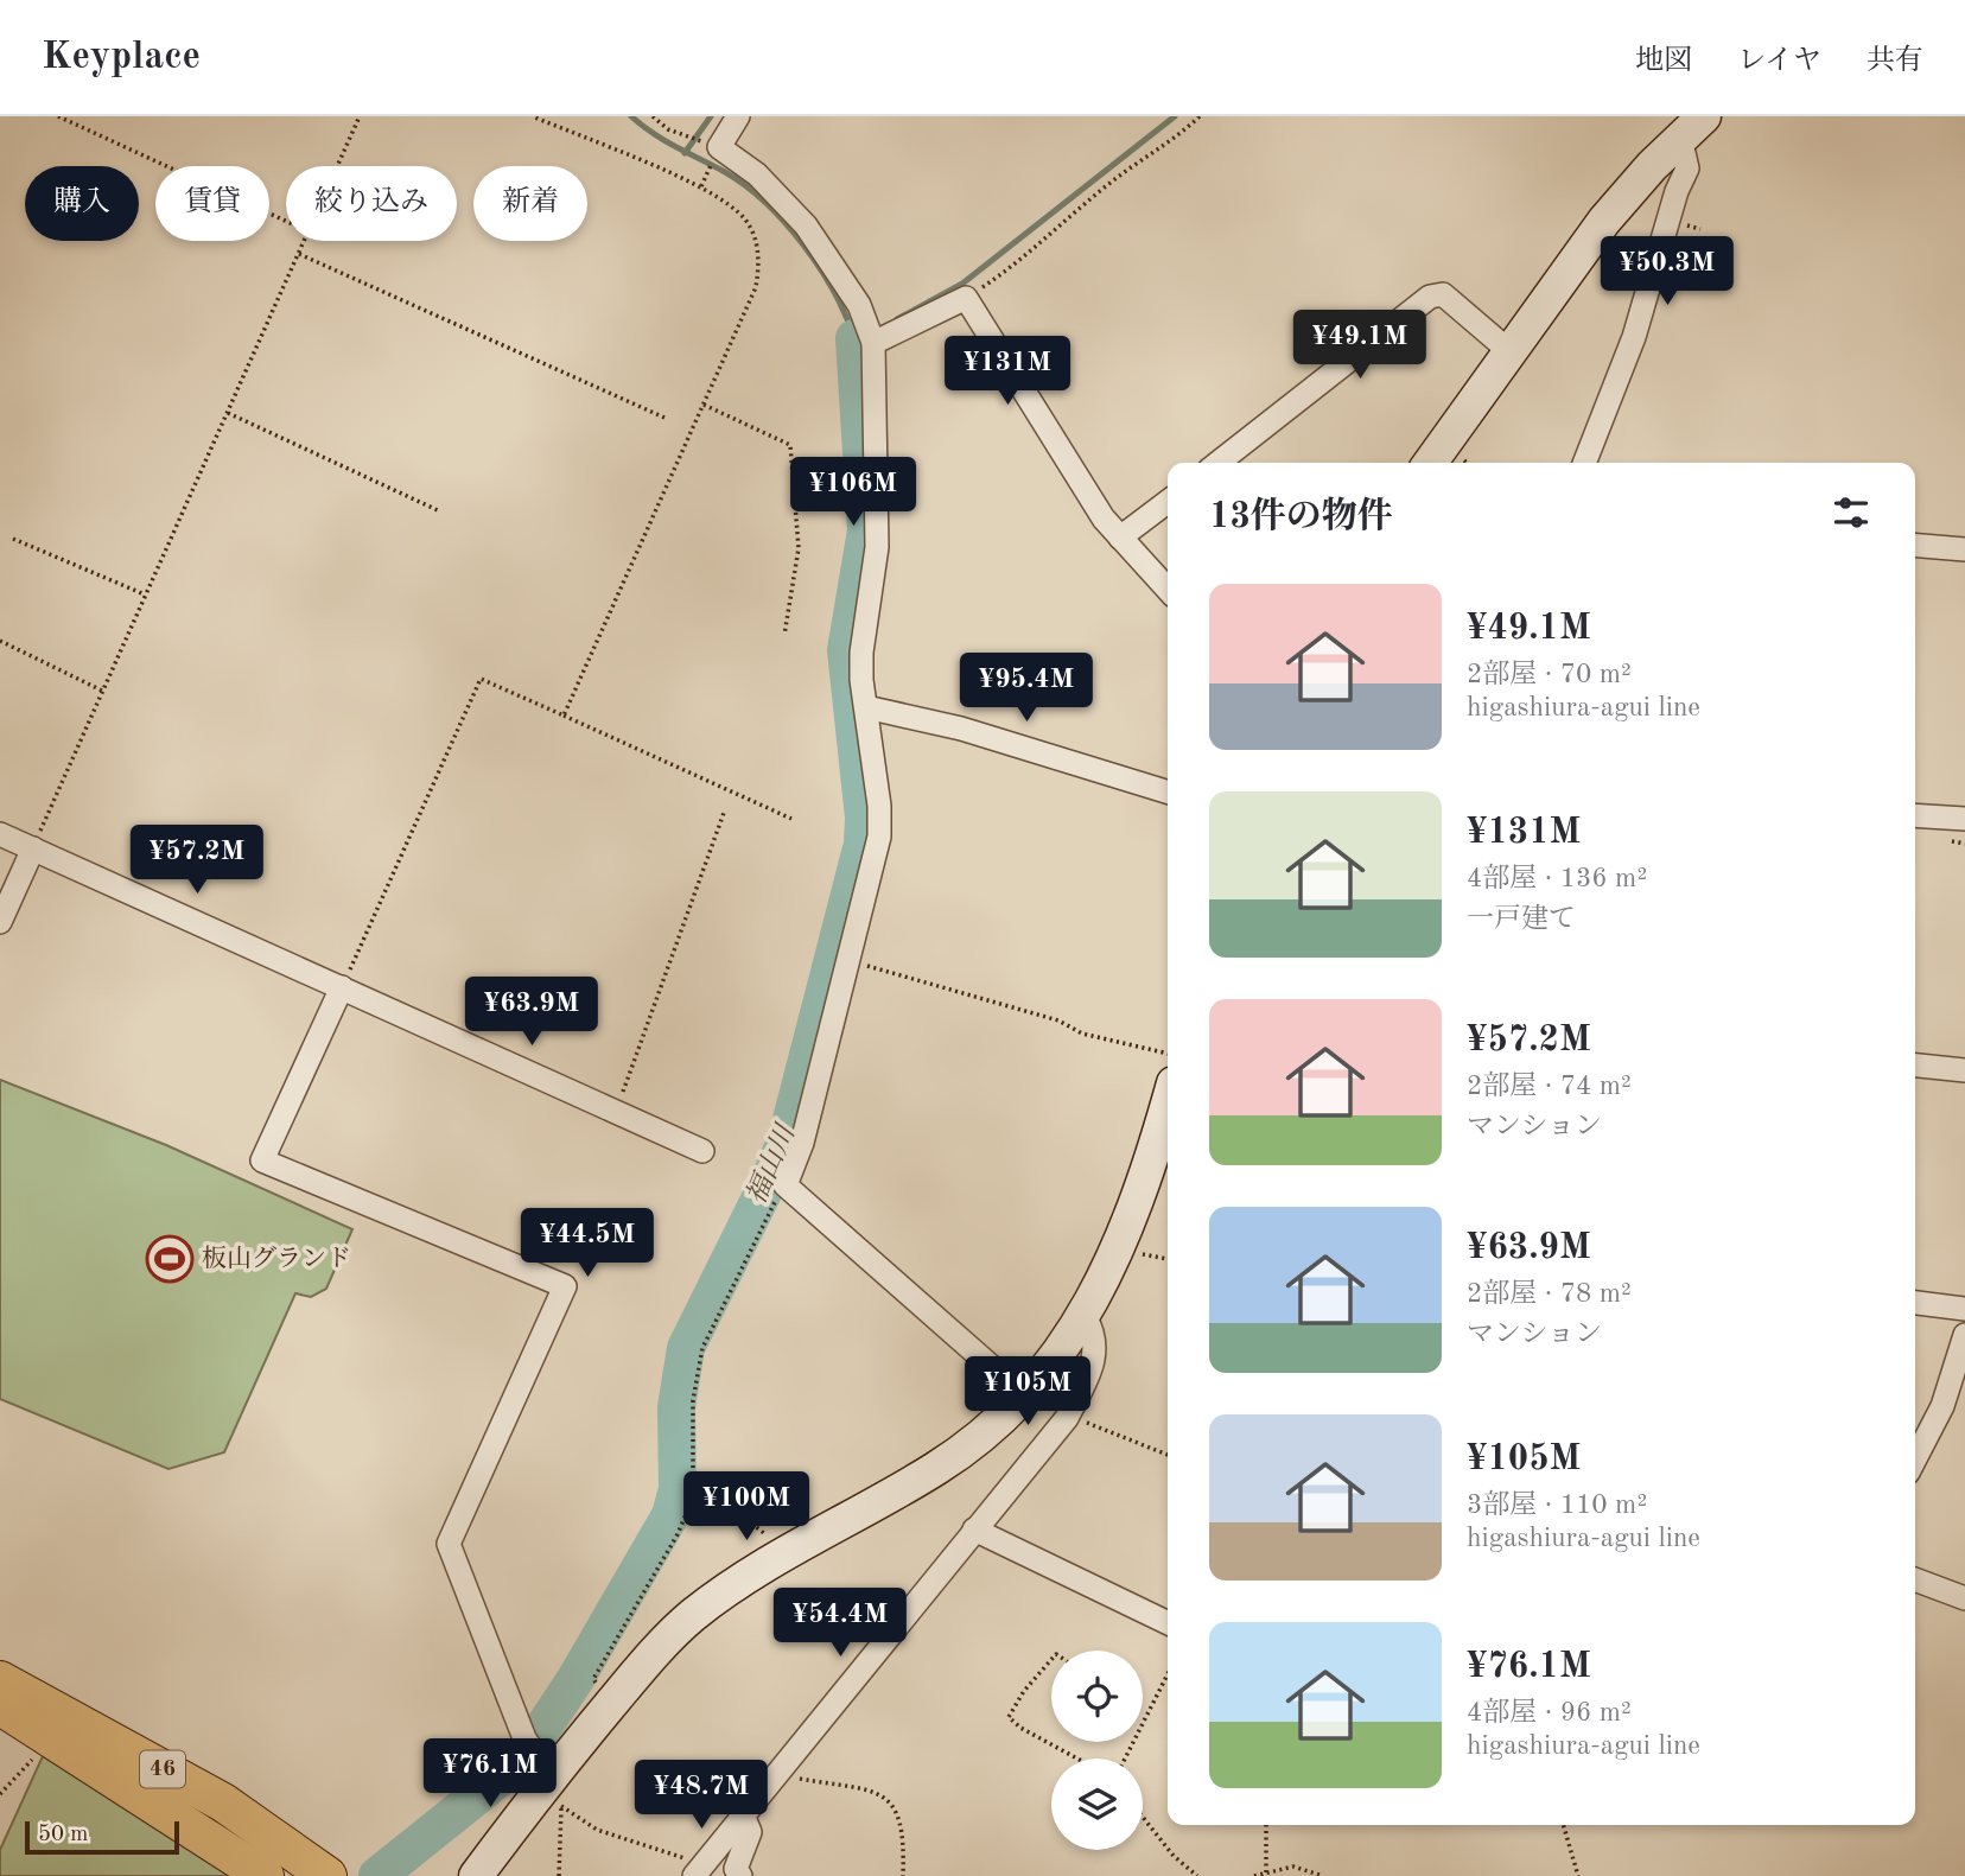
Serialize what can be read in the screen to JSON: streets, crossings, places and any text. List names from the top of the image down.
{
  "streets": {
    "main road": ["46"]
  },
  "water": ["福山川"],
  "places": {
    "sports": ["板山グランド"]
  },
  "scale_bar": "50 m",
  "page": {
    "header": "Keyplace",
    "nav": ["地図", "レイヤ", "共有"],
    "chip": [
      "購入",
      "賃貸",
      "絞り込み",
      "新着"
    ],
    "price": [
      "¥50.3M",
      "¥49.1M",
      "¥131M",
      "¥106M",
      "¥95.4M",
      "¥57.2M",
      "¥63.9M",
      "¥44.5M",
      "¥105M",
      "¥100M",
      "¥54.4M",
      "¥76.1M",
      "¥48.7M"
    ],
    "heading": "13件の物件",
    "list": [
      {
        "name": "¥49.1M",
        "note": "2部屋 · 70 m² · higashiura-agui line"
      },
      {
        "name": "¥131M",
        "note": "4部屋 · 136 m² · 一戸建て"
      },
      {
        "name": "¥57.2M",
        "note": "2部屋 · 74 m² · マンション"
      },
      {
        "name": "¥63.9M",
        "note": "2部屋 · 78 m² · マンション"
      },
      {
        "name": "¥105M",
        "note": "3部屋 · 110 m² · higashiura-agui line"
      },
      {
        "name": "¥76.1M",
        "note": "4部屋 · 96 m² · higashiura-agui line"
      }
    ],
    "scale": "50 m"
  }
}
